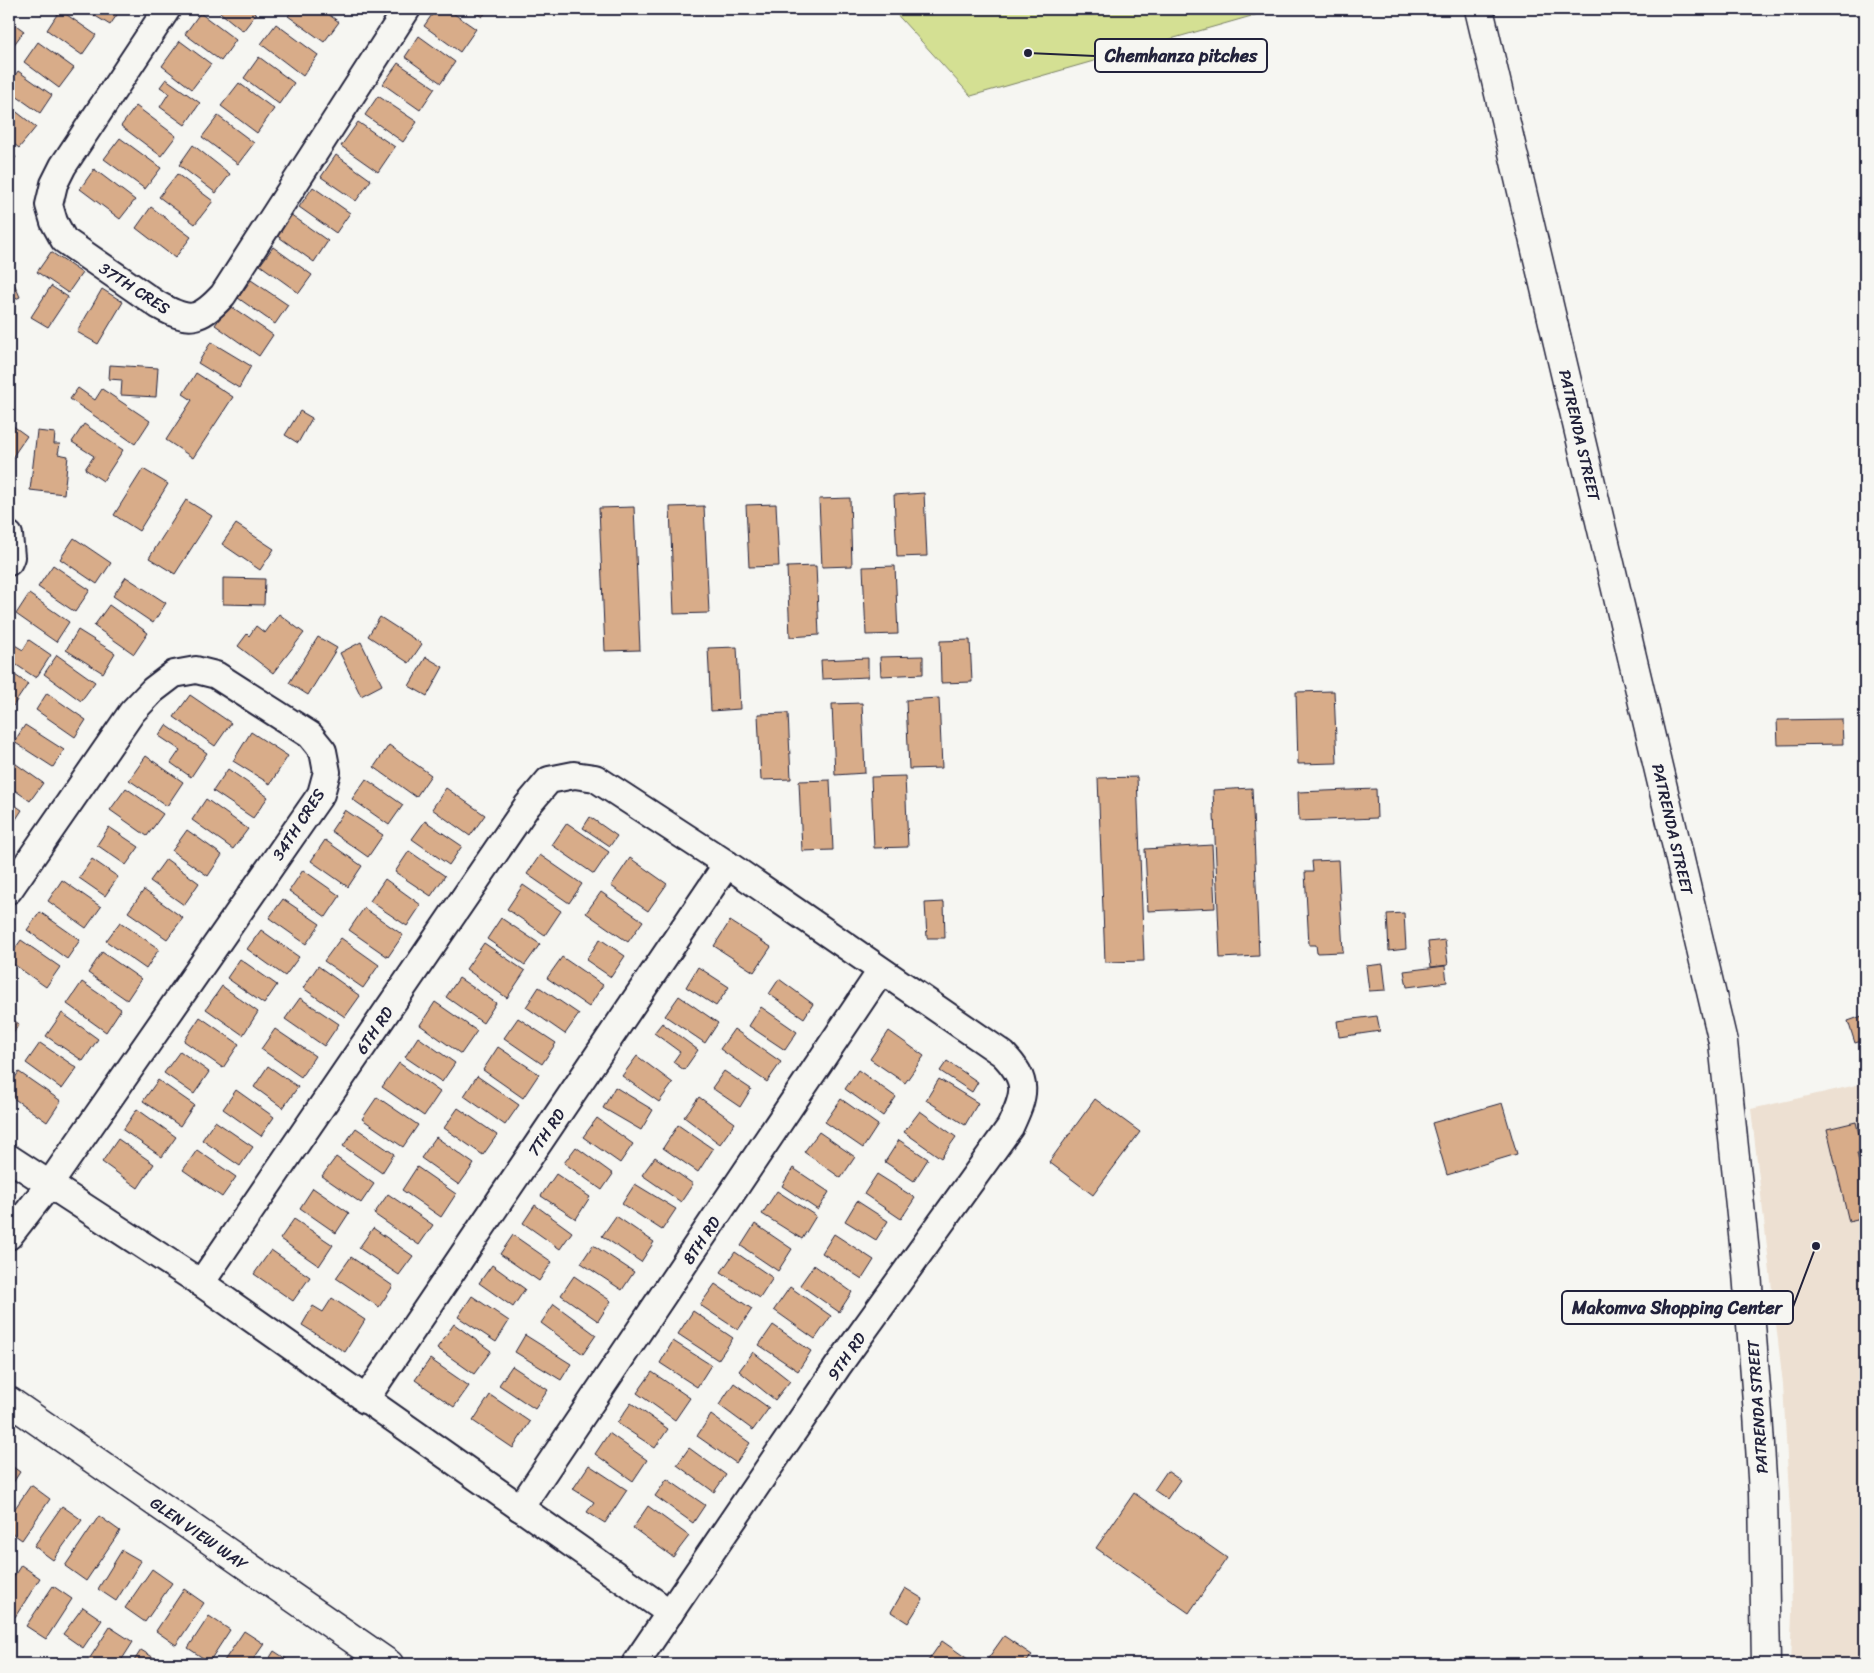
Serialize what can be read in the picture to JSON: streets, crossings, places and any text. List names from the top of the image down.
{
  "streets": {
    "street": [
      "37TH CRES",
      "PATRENDA STREET",
      "34TH CRES",
      "6TH RD",
      "7TH RD",
      "8TH RD",
      "9TH RD",
      "GLEN VIEW WAY"
    ]
  },
  "crossings": [
    ["6TH RD", "7TH RD"],
    ["8TH RD", "9TH RD"]
  ],
  "places": ["Chemhanza pitches", "Makomva Shopping Center"]
}
